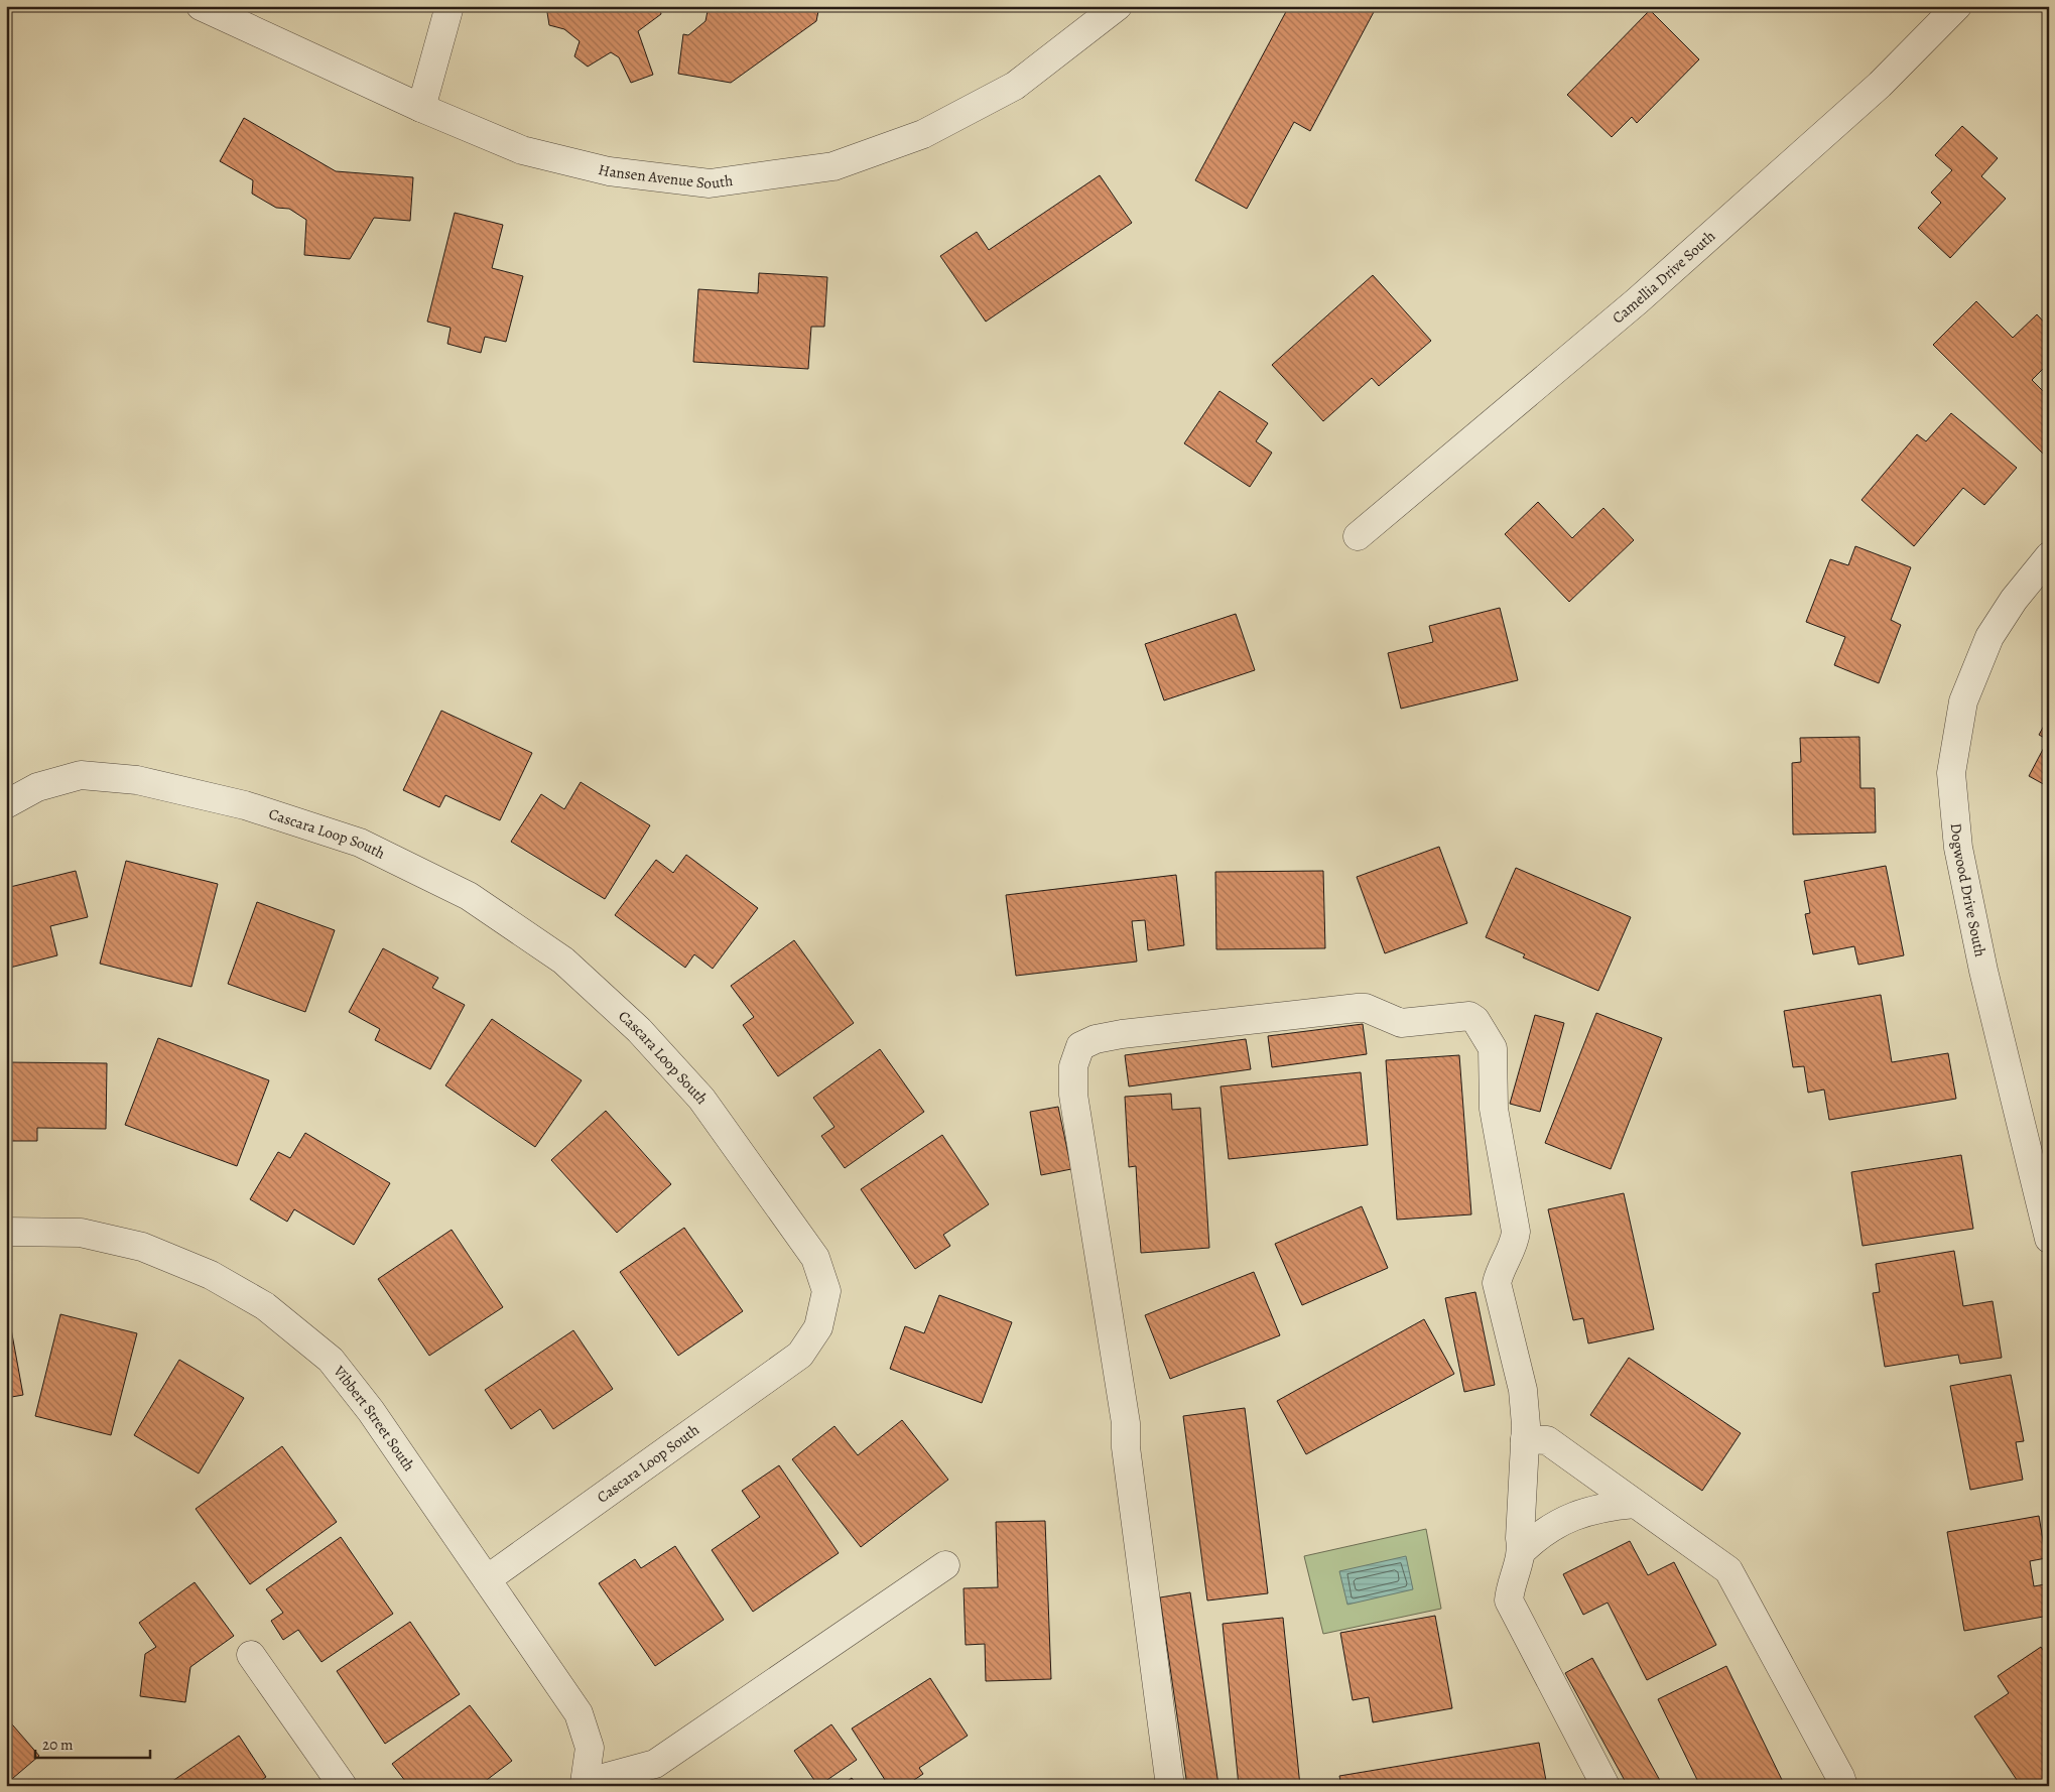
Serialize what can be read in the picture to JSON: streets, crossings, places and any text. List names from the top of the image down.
{
  "streets": {
    "street": [
      "Hansen Avenue South",
      "Camellia Drive South",
      "Cascara Loop South",
      "Dogwood Drive South",
      "Vibbert Street South"
    ]
  },
  "crossings": [
    ["Cascara Loop South", "Vibbert Street South"]
  ],
  "scale_bar": "20 m"
}
